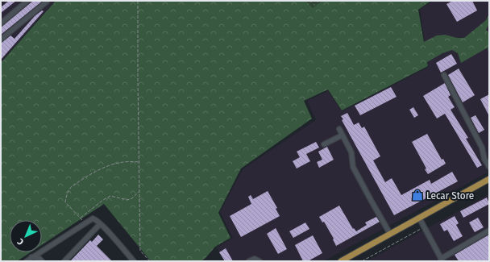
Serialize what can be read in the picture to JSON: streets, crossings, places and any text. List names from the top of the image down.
{
  "places": {
    "shop": ["Lecar Store"]
  },
  "north": "bottom left"
}
